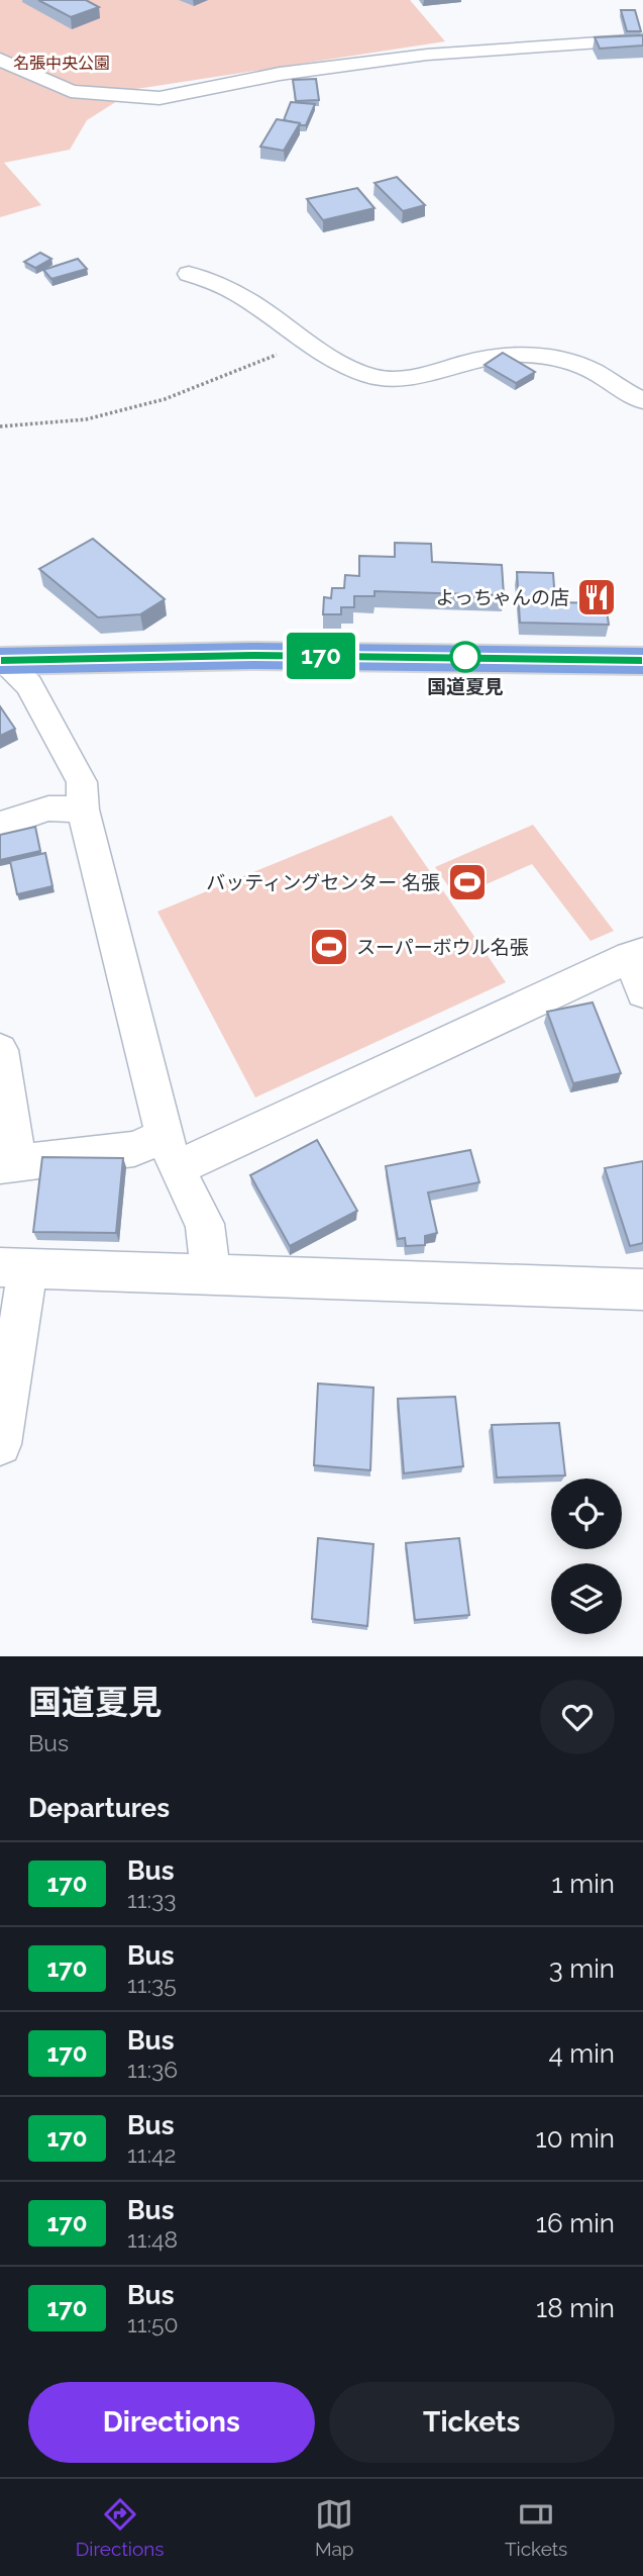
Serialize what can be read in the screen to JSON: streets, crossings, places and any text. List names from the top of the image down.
{
  "parks": ["名張中央公園"],
  "places": {
    "restaurant": ["よっちゃんの店"],
    "other": ["国道夏見"],
    "sports": ["バッティングセンター 名張", "スーパーボウル名張"]
  },
  "lines": ["bus line 170"],
  "page": {
    "on_map": "170",
    "heading": [
      ["国道夏見", "Bus"],
      "Departures"
    ],
    "list": [
      {
        "mark": "170",
        "name": "Bus",
        "note": "11:33",
        "value": "1 min"
      },
      {
        "mark": "170",
        "name": "Bus",
        "note": "11:35",
        "value": "3 min"
      },
      {
        "mark": "170",
        "name": "Bus",
        "note": "11:36",
        "value": "4 min"
      },
      {
        "mark": "170",
        "name": "Bus",
        "note": "11:42",
        "value": "10 min"
      },
      {
        "mark": "170",
        "name": "Bus",
        "note": "11:48",
        "value": "16 min"
      },
      {
        "mark": "170",
        "name": "Bus",
        "note": "11:50",
        "value": "18 min"
      }
    ],
    "buttons": ["Directions", "Tickets"],
    "tabs": ["Directions", "Map", "Tickets"]
  }
}
